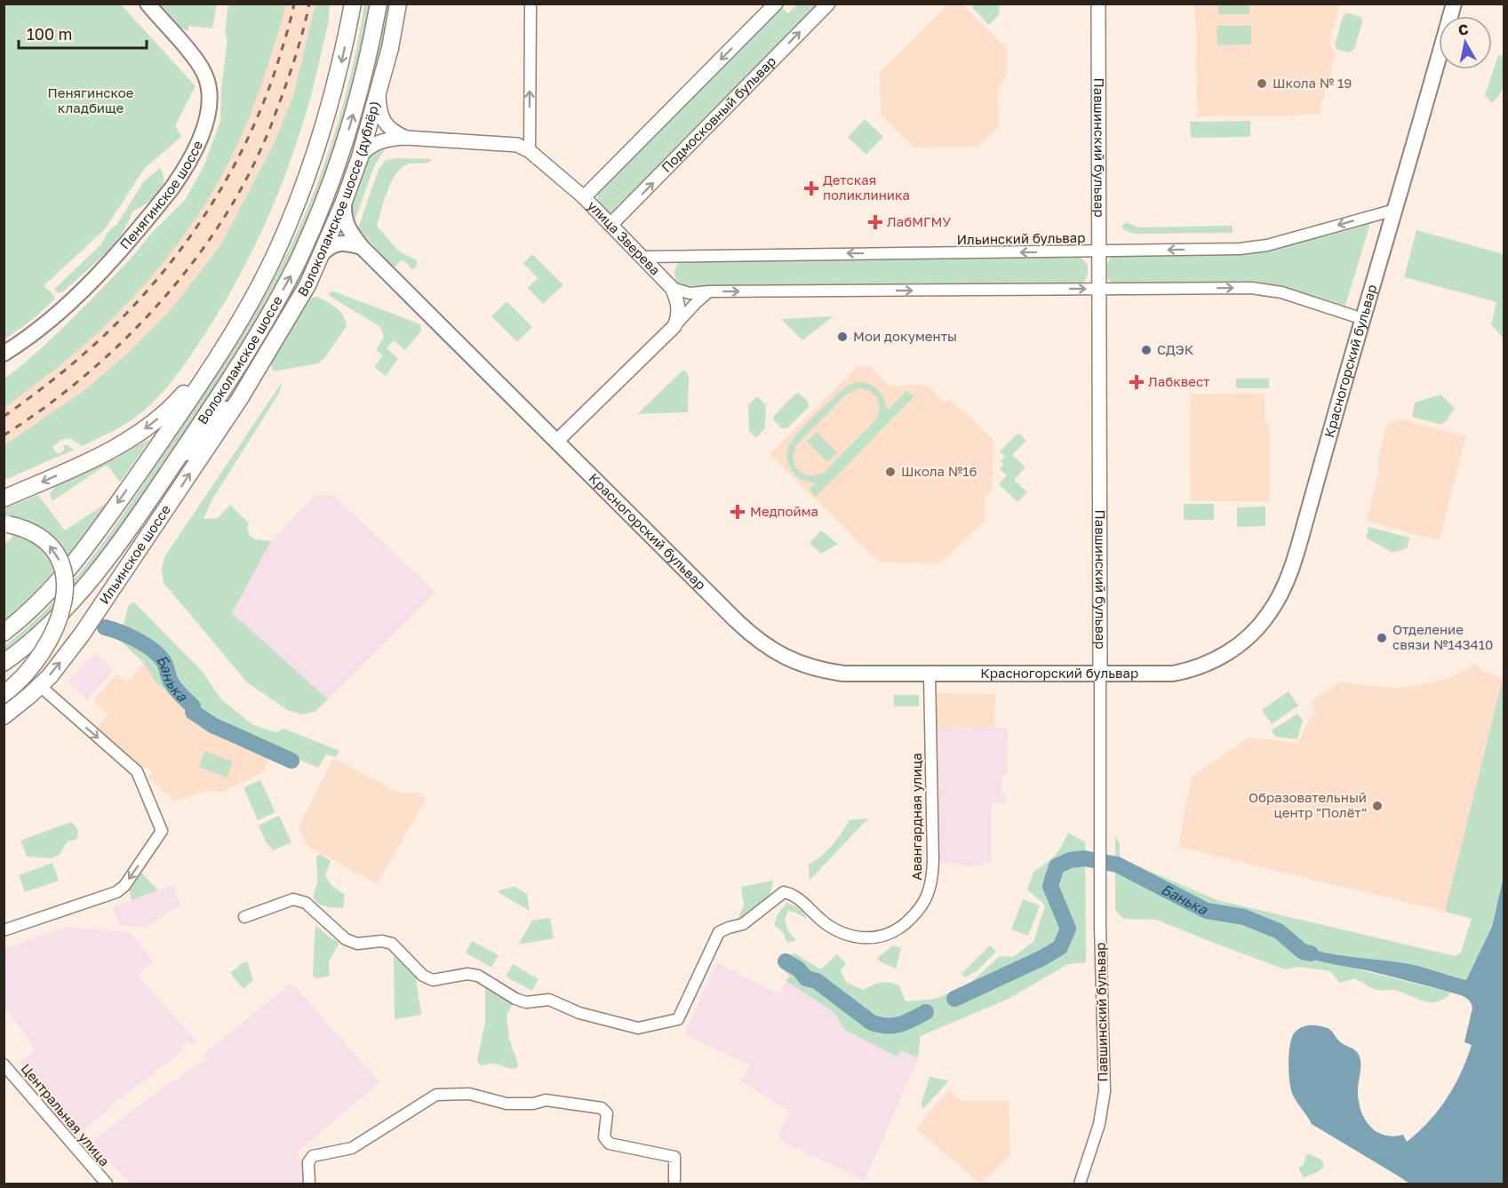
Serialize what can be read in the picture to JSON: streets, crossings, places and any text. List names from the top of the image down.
{
  "streets": {
    "main road": [
      "Пенягинское шоссе",
      "Волоколамское шоссе (дублёр)",
      "Волоколамское шоссе",
      "Красногорский бульвар",
      "Ильинское шоссе"
    ],
    "street": [
      "Подмосковный бульвар",
      "Павшинский бульвар",
      "улица Зверева",
      "Ильинский бульвар",
      "Авангардная улица",
      "Центральная улица"
    ]
  },
  "crossings": [
    ["Подмосковный бульвар", "улица Зверева"],
    ["Павшинский бульвар", "Ильинский бульвар"],
    ["Павшинский бульвар", "Красногорский бульвар"],
    ["Волоколамское шоссе (дублёр)", "Красногорский бульвар"],
    ["Волоколамское шоссе (дублёр)", "Ильинское шоссе"],
    ["улица Зверева", "Ильинский бульвар"],
    ["Ильинский бульвар", "Красногорский бульвар"],
    ["Красногорский бульвар", "Авангардная улица"]
  ],
  "water": ["Банька"],
  "parks": ["Пенягинское кладбище"],
  "places": {
    "other": [
      "Школа № 19",
      "Мои документы",
      "СДЭК",
      "Школа №16",
      "Отделение связи №143410",
      "Образовательный центр \"Полёт\""
    ],
    "health": [
      "Детская поликлиника",
      "ЛабМГМУ",
      "Лабквест",
      "Медпойма"
    ]
  },
  "scale_bar": "100 m",
  "north": "top"
}
